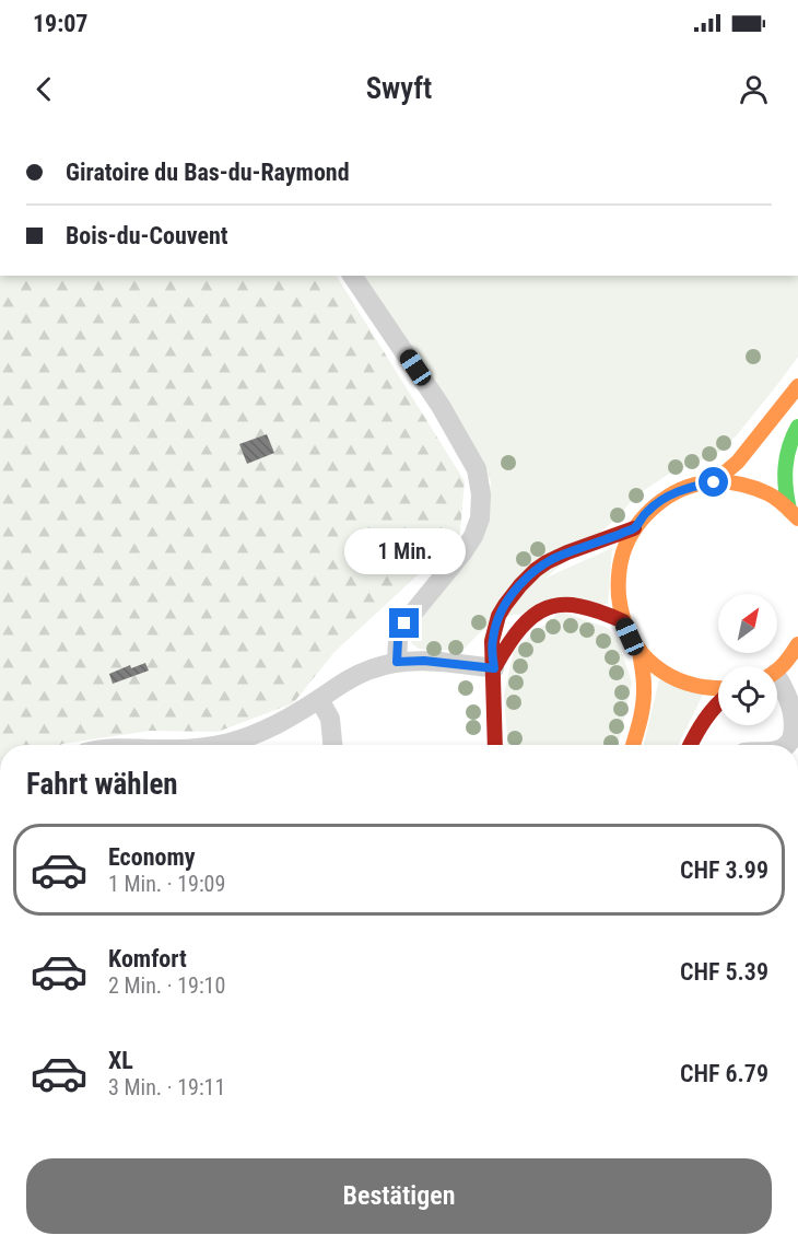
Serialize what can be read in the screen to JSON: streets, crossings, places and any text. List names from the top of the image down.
{
  "north": "top right",
  "page": {
    "status": "19:07",
    "header": "Swyft",
    "banner": ["Giratoire du Bas-du-Raymond", "Bois-du-Couvent"],
    "bubble": "1 Min.",
    "heading": "Fahrt wählen",
    "list": [
      {
        "name": "Economy",
        "note": "1 Min. · 19:09",
        "value": "CHF 3.99"
      },
      {
        "name": "Komfort",
        "note": "2 Min. · 19:10",
        "value": "CHF 5.39"
      },
      {
        "name": "XL",
        "note": "3 Min. · 19:11",
        "value": "CHF 6.79"
      }
    ],
    "buttons": "Bestätigen"
  }
}
